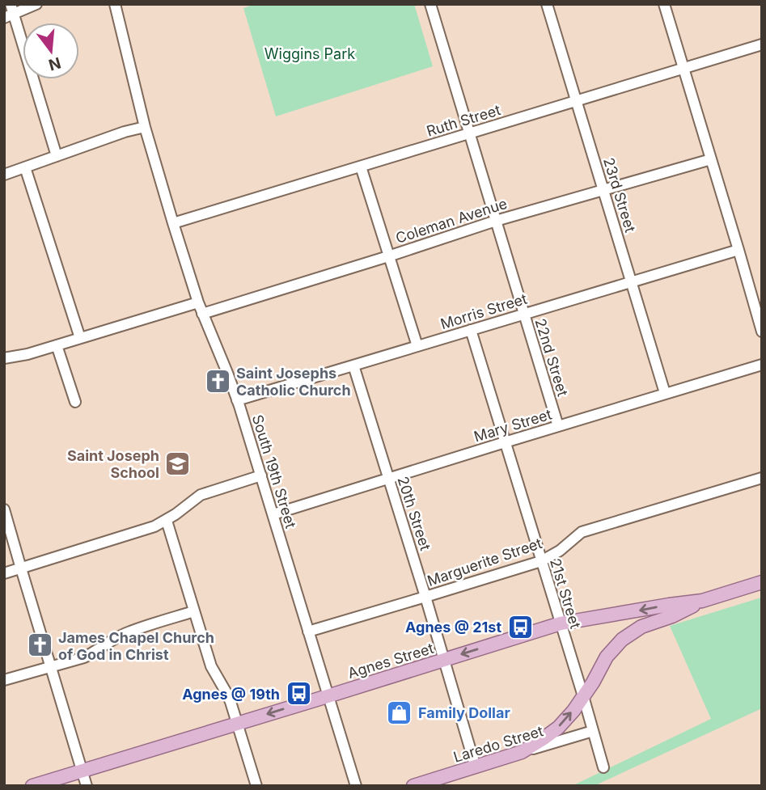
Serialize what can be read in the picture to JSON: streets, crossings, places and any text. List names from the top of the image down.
{
  "streets": {
    "main road": ["Agnes Street", "Laredo Street"],
    "street": [
      "Ruth Street",
      "23rd Street",
      "Coleman Avenue",
      "Morris Street",
      "22nd Street",
      "Mary Street",
      "South 19th Street",
      "20th Street",
      "Marguerite Street",
      "21st Street"
    ]
  },
  "crossings": [
    ["Ruth Street", "23rd Street"],
    ["Ruth Street", "22nd Street"],
    ["Ruth Street", "South 19th Street"],
    ["23rd Street", "Coleman Avenue"],
    ["23rd Street", "Morris Street"],
    ["23rd Street", "Mary Street"],
    ["Coleman Avenue", "22nd Street"],
    ["Coleman Avenue", "South 19th Street"],
    ["Morris Street", "22nd Street"],
    ["Morris Street", "South 19th Street"],
    ["Morris Street", "20th Street"],
    ["Morris Street", "21st Street"],
    ["22nd Street", "Mary Street"],
    ["Mary Street", "South 19th Street"],
    ["Mary Street", "20th Street"],
    ["Mary Street", "21st Street"],
    ["South 19th Street", "Marguerite Street"],
    ["South 19th Street", "Agnes Street"],
    ["20th Street", "Marguerite Street"],
    ["20th Street", "Agnes Street"],
    ["20th Street", "Laredo Street"],
    ["Marguerite Street", "21st Street"],
    ["21st Street", "Agnes Street"],
    ["21st Street", "Laredo Street"]
  ],
  "one_way": ["Agnes Street"],
  "parks": ["Wiggins Park"],
  "places": {
    "church": ["Saint Josephs Catholic Church", "James Chapel Church of God in Christ"],
    "school or university": ["Saint Joseph School"],
    "bus stop": ["Agnes @ 21st", "Agnes @ 19th"],
    "shop": ["Family Dollar"]
  },
  "north": "bottom"
}
